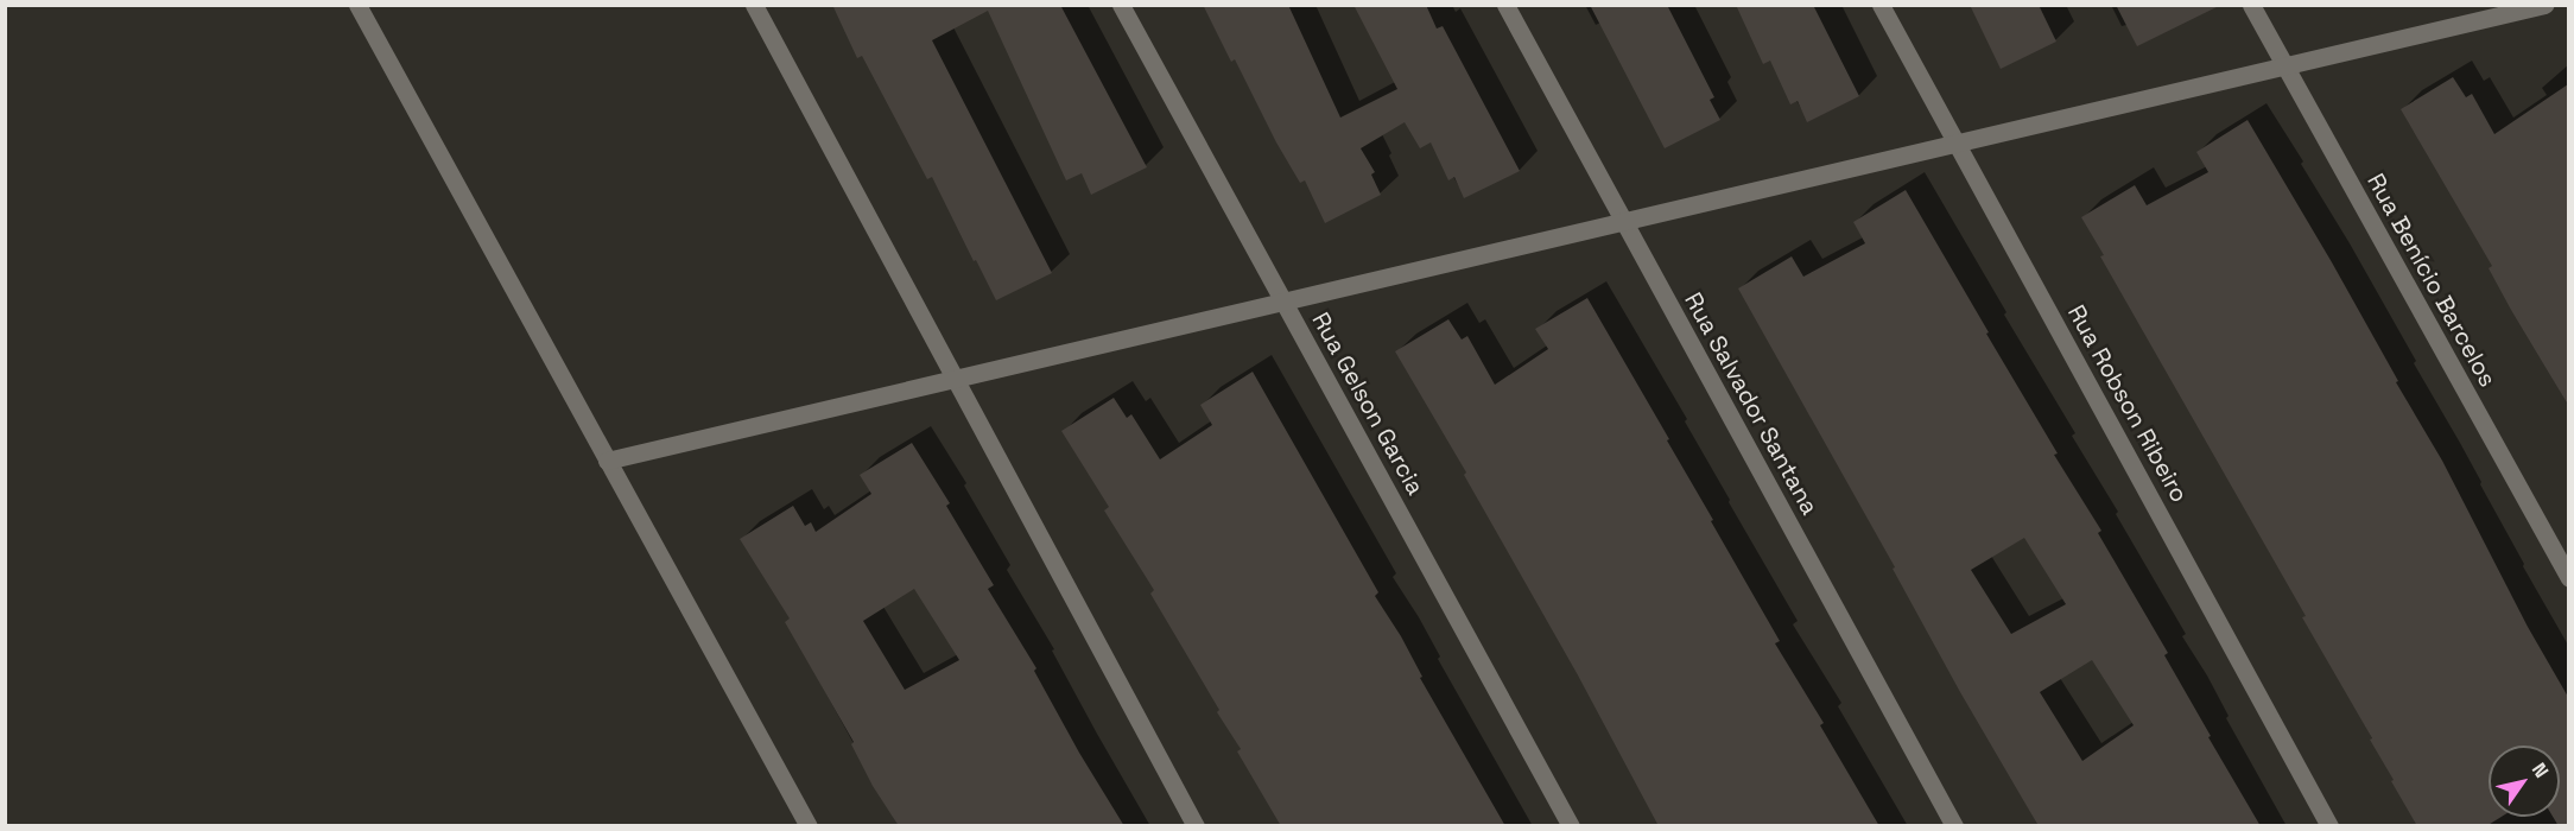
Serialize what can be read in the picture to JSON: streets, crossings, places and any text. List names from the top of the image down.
{
  "streets": {
    "street": [
      "Rua Benício Barcelos",
      "Rua Gelson Garcia",
      "Rua Salvador Santana",
      "Rua Robson Ribeiro"
    ]
  },
  "north": "top right"
}
